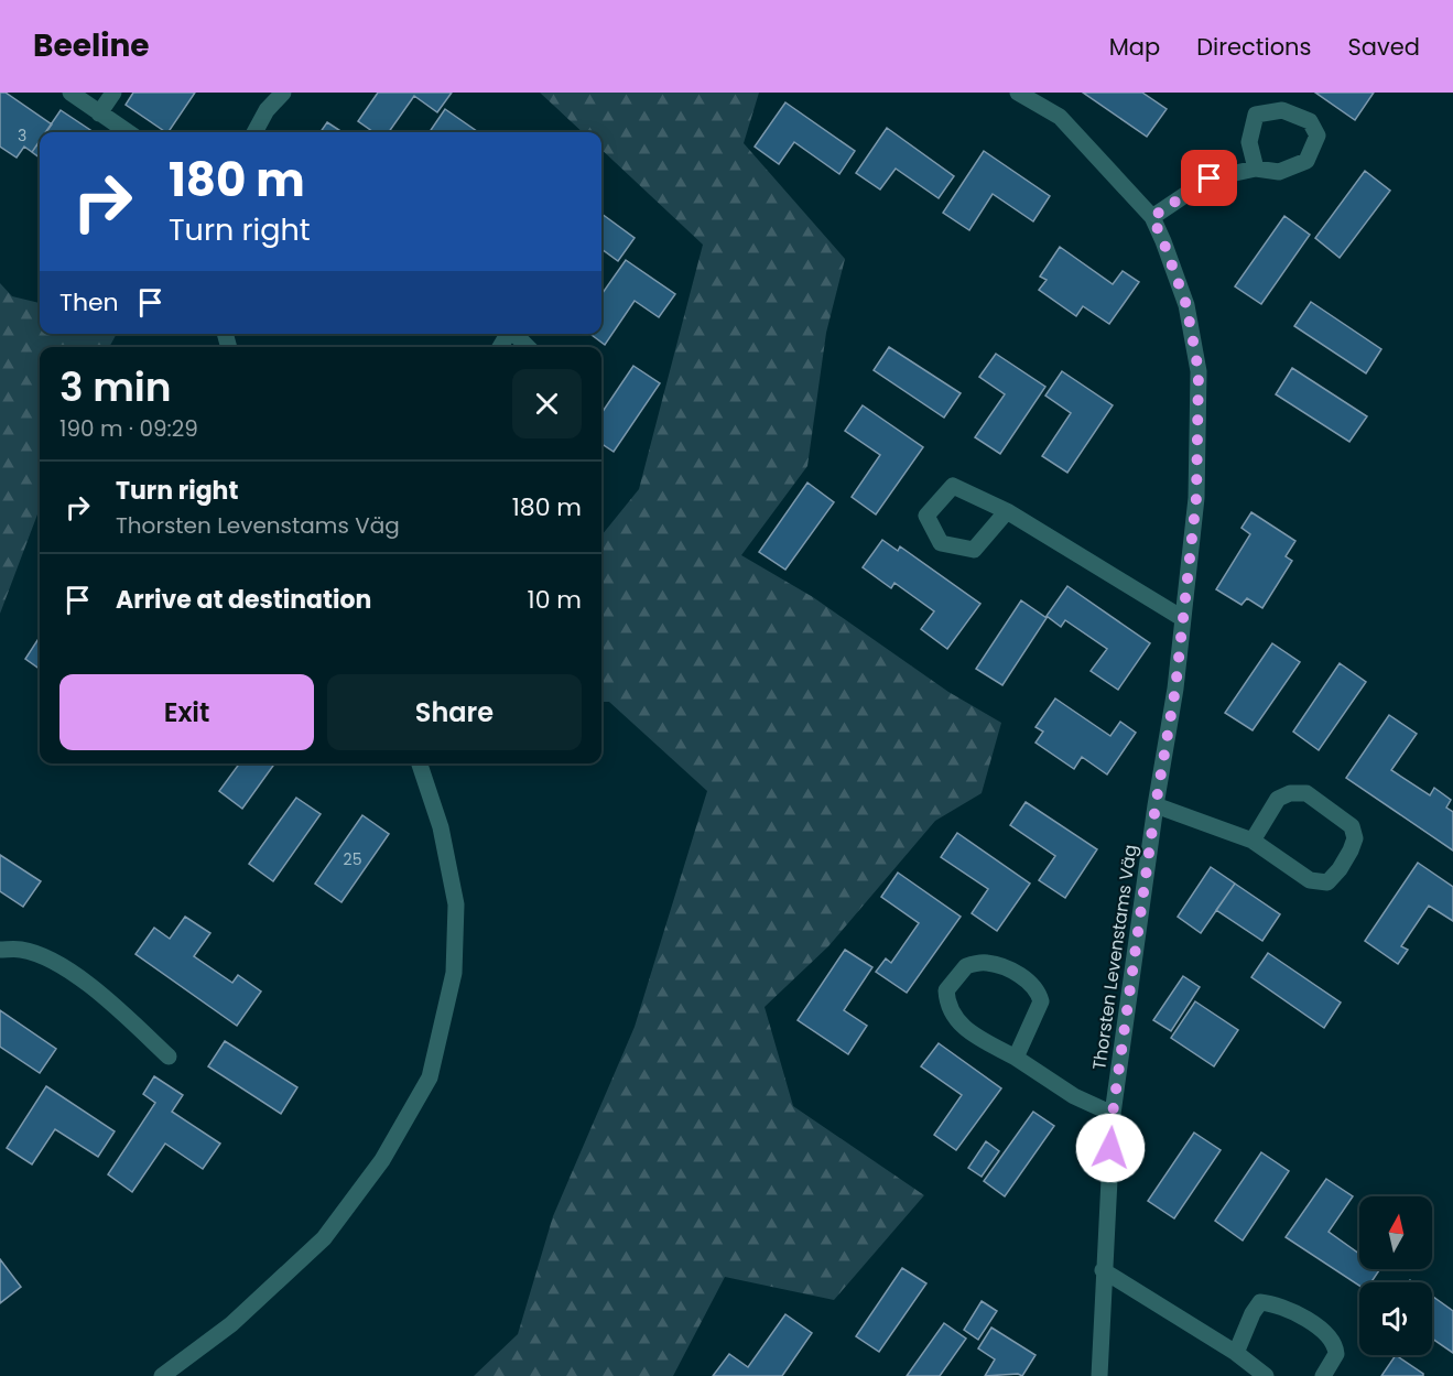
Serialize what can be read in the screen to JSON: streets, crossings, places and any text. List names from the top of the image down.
{
  "streets": {
    "street": ["Thorsten Levenstams Väg"]
  },
  "house_numbers": ["3", "25"],
  "north": "top",
  "page": {
    "header": "Beeline",
    "nav": ["Map", "Directions", "Saved"],
    "turn": ["180 m", "Turn right"],
    "then": "Then",
    "heading": ["3 min", "190 m · 09:29"],
    "list": [
      {
        "name": "Turn right",
        "note": "Thorsten Levenstams Väg",
        "value": "180 m"
      },
      {
        "name": "Arrive at destination",
        "value": "10 m"
      }
    ],
    "buttons": ["Exit", "Share"]
  }
}
